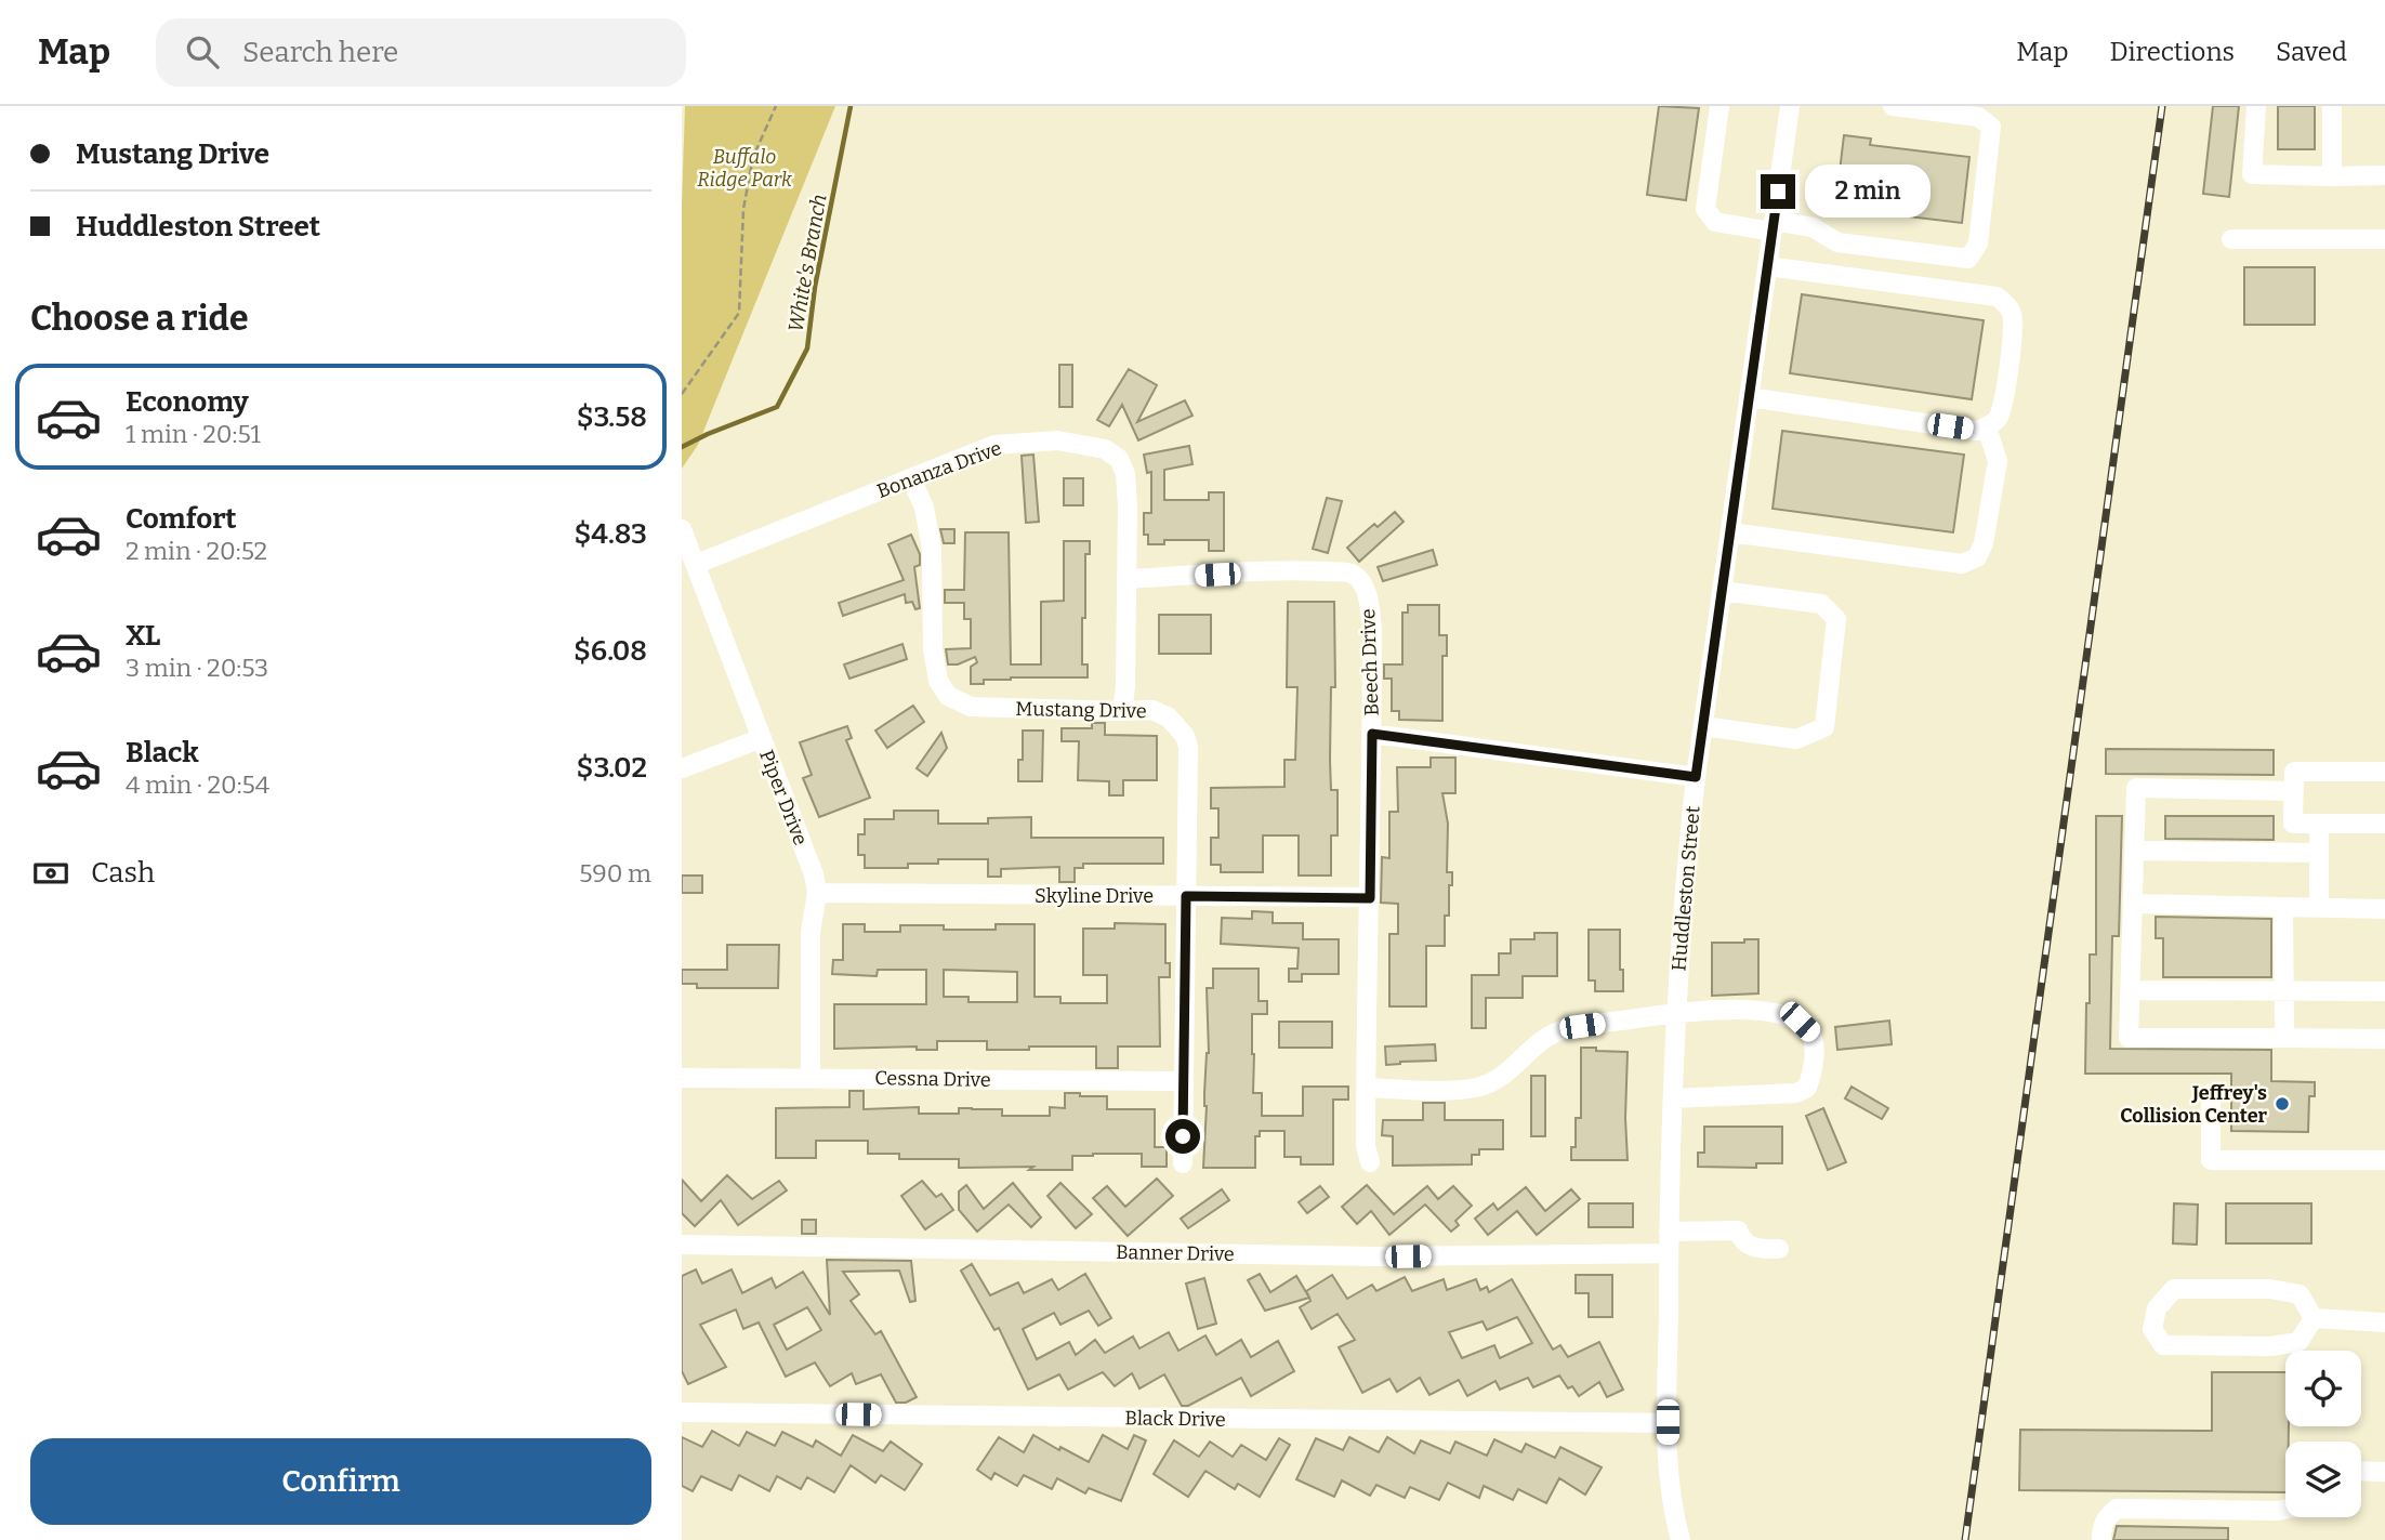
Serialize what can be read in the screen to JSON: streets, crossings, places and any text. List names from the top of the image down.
{
  "streets": {
    "street": [
      "Bonanza Drive",
      "Beech Drive",
      "Mustang Drive",
      "Piper Drive",
      "Huddleston Street",
      "Skyline Drive",
      "Cessna Drive",
      "Banner Drive",
      "Black Drive"
    ]
  },
  "crossings": [
    ["Bonanza Drive", "Beech Drive"],
    ["Bonanza Drive", "Mustang Drive"],
    ["Bonanza Drive", "Piper Drive"],
    ["Beech Drive", "Skyline Drive"],
    ["Mustang Drive", "Skyline Drive"],
    ["Mustang Drive", "Cessna Drive"],
    ["Piper Drive", "Skyline Drive"],
    ["Piper Drive", "Cessna Drive"],
    ["Huddleston Street", "Banner Drive"],
    ["Huddleston Street", "Black Drive"]
  ],
  "water": ["White's Branch"],
  "parks": ["Buffalo Ridge Park"],
  "places": ["Jeffrey's Collision Center"],
  "page": {
    "header": "Map",
    "search": "Search here",
    "nav": ["Map", "Directions", "Saved"],
    "banner": ["Mustang Drive", "Huddleston Street"],
    "bubble": "2 min",
    "heading": "Choose a ride",
    "list": [
      {
        "name": "Economy",
        "note": "1 min · 20:51",
        "value": "$3.58"
      },
      {
        "name": "Comfort",
        "note": "2 min · 20:52",
        "value": "$4.83"
      },
      {
        "name": "XL",
        "note": "3 min · 20:53",
        "value": "$6.08"
      },
      {
        "name": "Black",
        "note": "4 min · 20:54",
        "value": "$3.02"
      }
    ],
    "pay": ["Cash", "590 m"],
    "buttons": "Confirm"
  }
}
